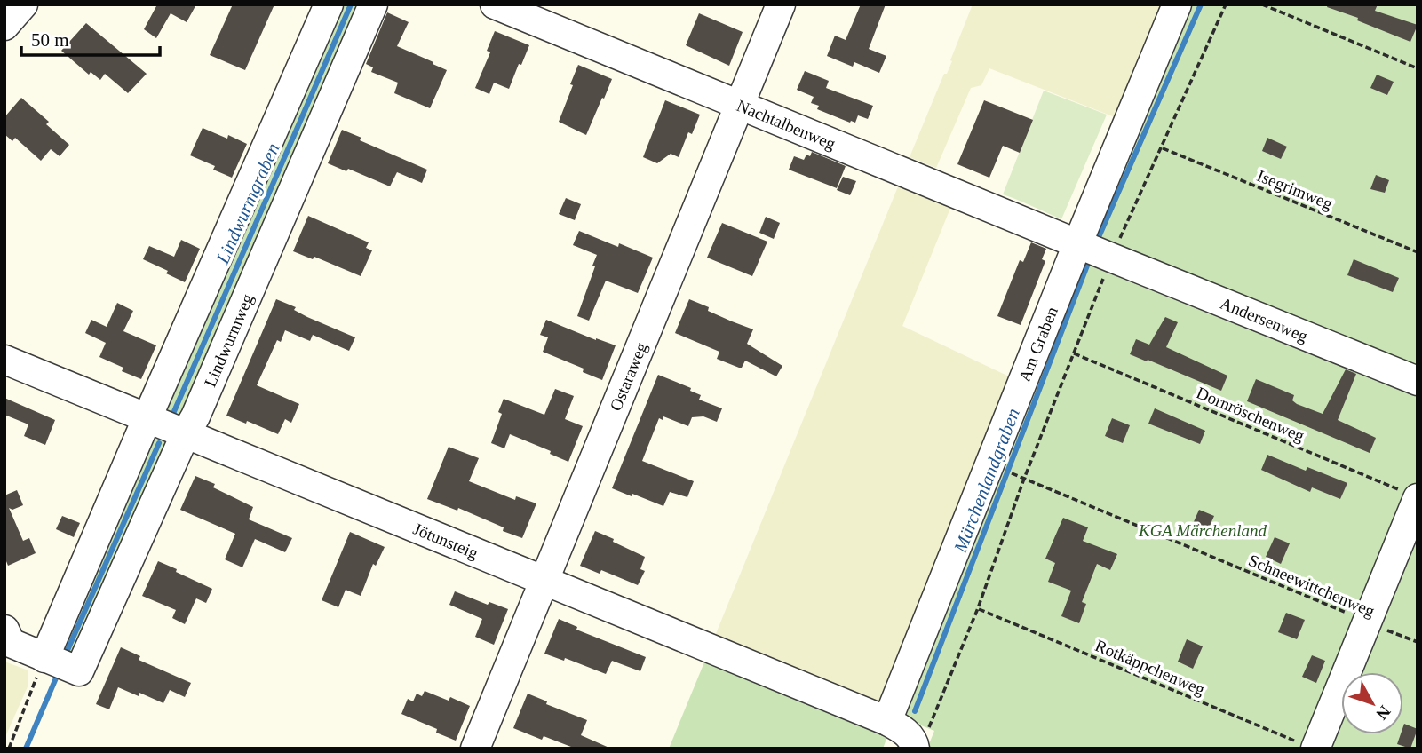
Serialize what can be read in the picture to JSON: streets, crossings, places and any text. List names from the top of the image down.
{
  "streets": {
    "street": [
      "Nachtalbenweg",
      "Andersenweg",
      "Lindwurmweg",
      "Am Graben",
      "Ostaraweg",
      "Jötunsteig"
    ],
    "path": [
      "Isegrimweg",
      "Dornröschenweg",
      "Schneewittchenweg",
      "Rotkäppchenweg"
    ]
  },
  "crossings": [
    ["Nachtalbenweg", "Andersenweg"],
    ["Nachtalbenweg", "Am Graben"],
    ["Nachtalbenweg", "Ostaraweg"],
    ["Lindwurmweg", "Jötunsteig"],
    ["Am Graben", "Jötunsteig"],
    ["Ostaraweg", "Jötunsteig"]
  ],
  "water": ["Lindwurmgraben", "Märchenlandgraben"],
  "parks": ["KGA Märchenland"],
  "scale_bar": "50 m",
  "north": "bottom right"
}
